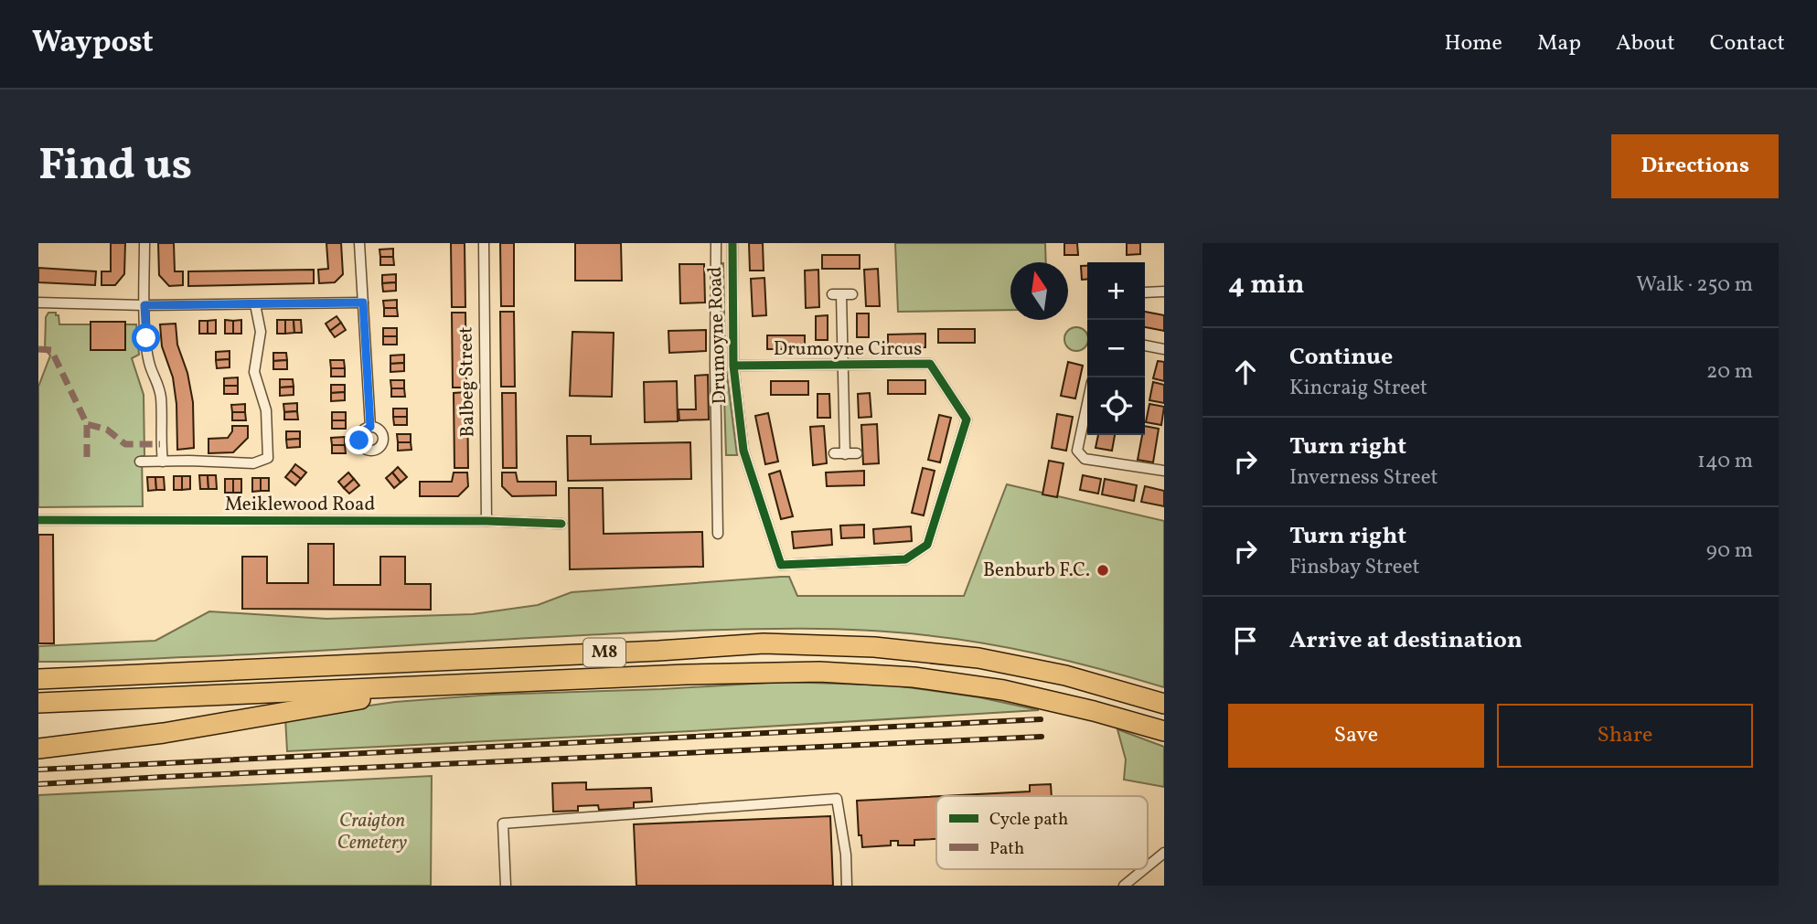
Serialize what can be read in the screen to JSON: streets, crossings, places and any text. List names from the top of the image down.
{
  "streets": {
    "highway": ["M8"],
    "street": [
      "Drumoyne Road",
      "Drumoyne Circus",
      "Balbeg Street",
      "Meiklewood Road"
    ]
  },
  "crossings": [
    ["Drumoyne Road", "Drumoyne Circus"],
    ["Balbeg Street", "Meiklewood Road"]
  ],
  "parks": ["Craigton Cemetery"],
  "places": ["Benburb F.C."],
  "legend": ["Cycle path", "Path"],
  "north": "top",
  "page": {
    "header": "Waypost",
    "nav": [
      "Home",
      "Map",
      "About",
      "Contact"
    ],
    "buttons": [
      "Directions",
      ["Save", "Share"]
    ],
    "title": "Find us",
    "heading": ["4 min", "Walk · 250 m"],
    "map_buttons": ["+", "−"],
    "list": [
      ["Continue", "Kincraig Street", "20 m"],
      ["Turn right", "Inverness Street", "140 m"],
      ["Turn right", "Finsbay Street", "90 m"],
      "Arrive at destination"
    ]
  }
}
